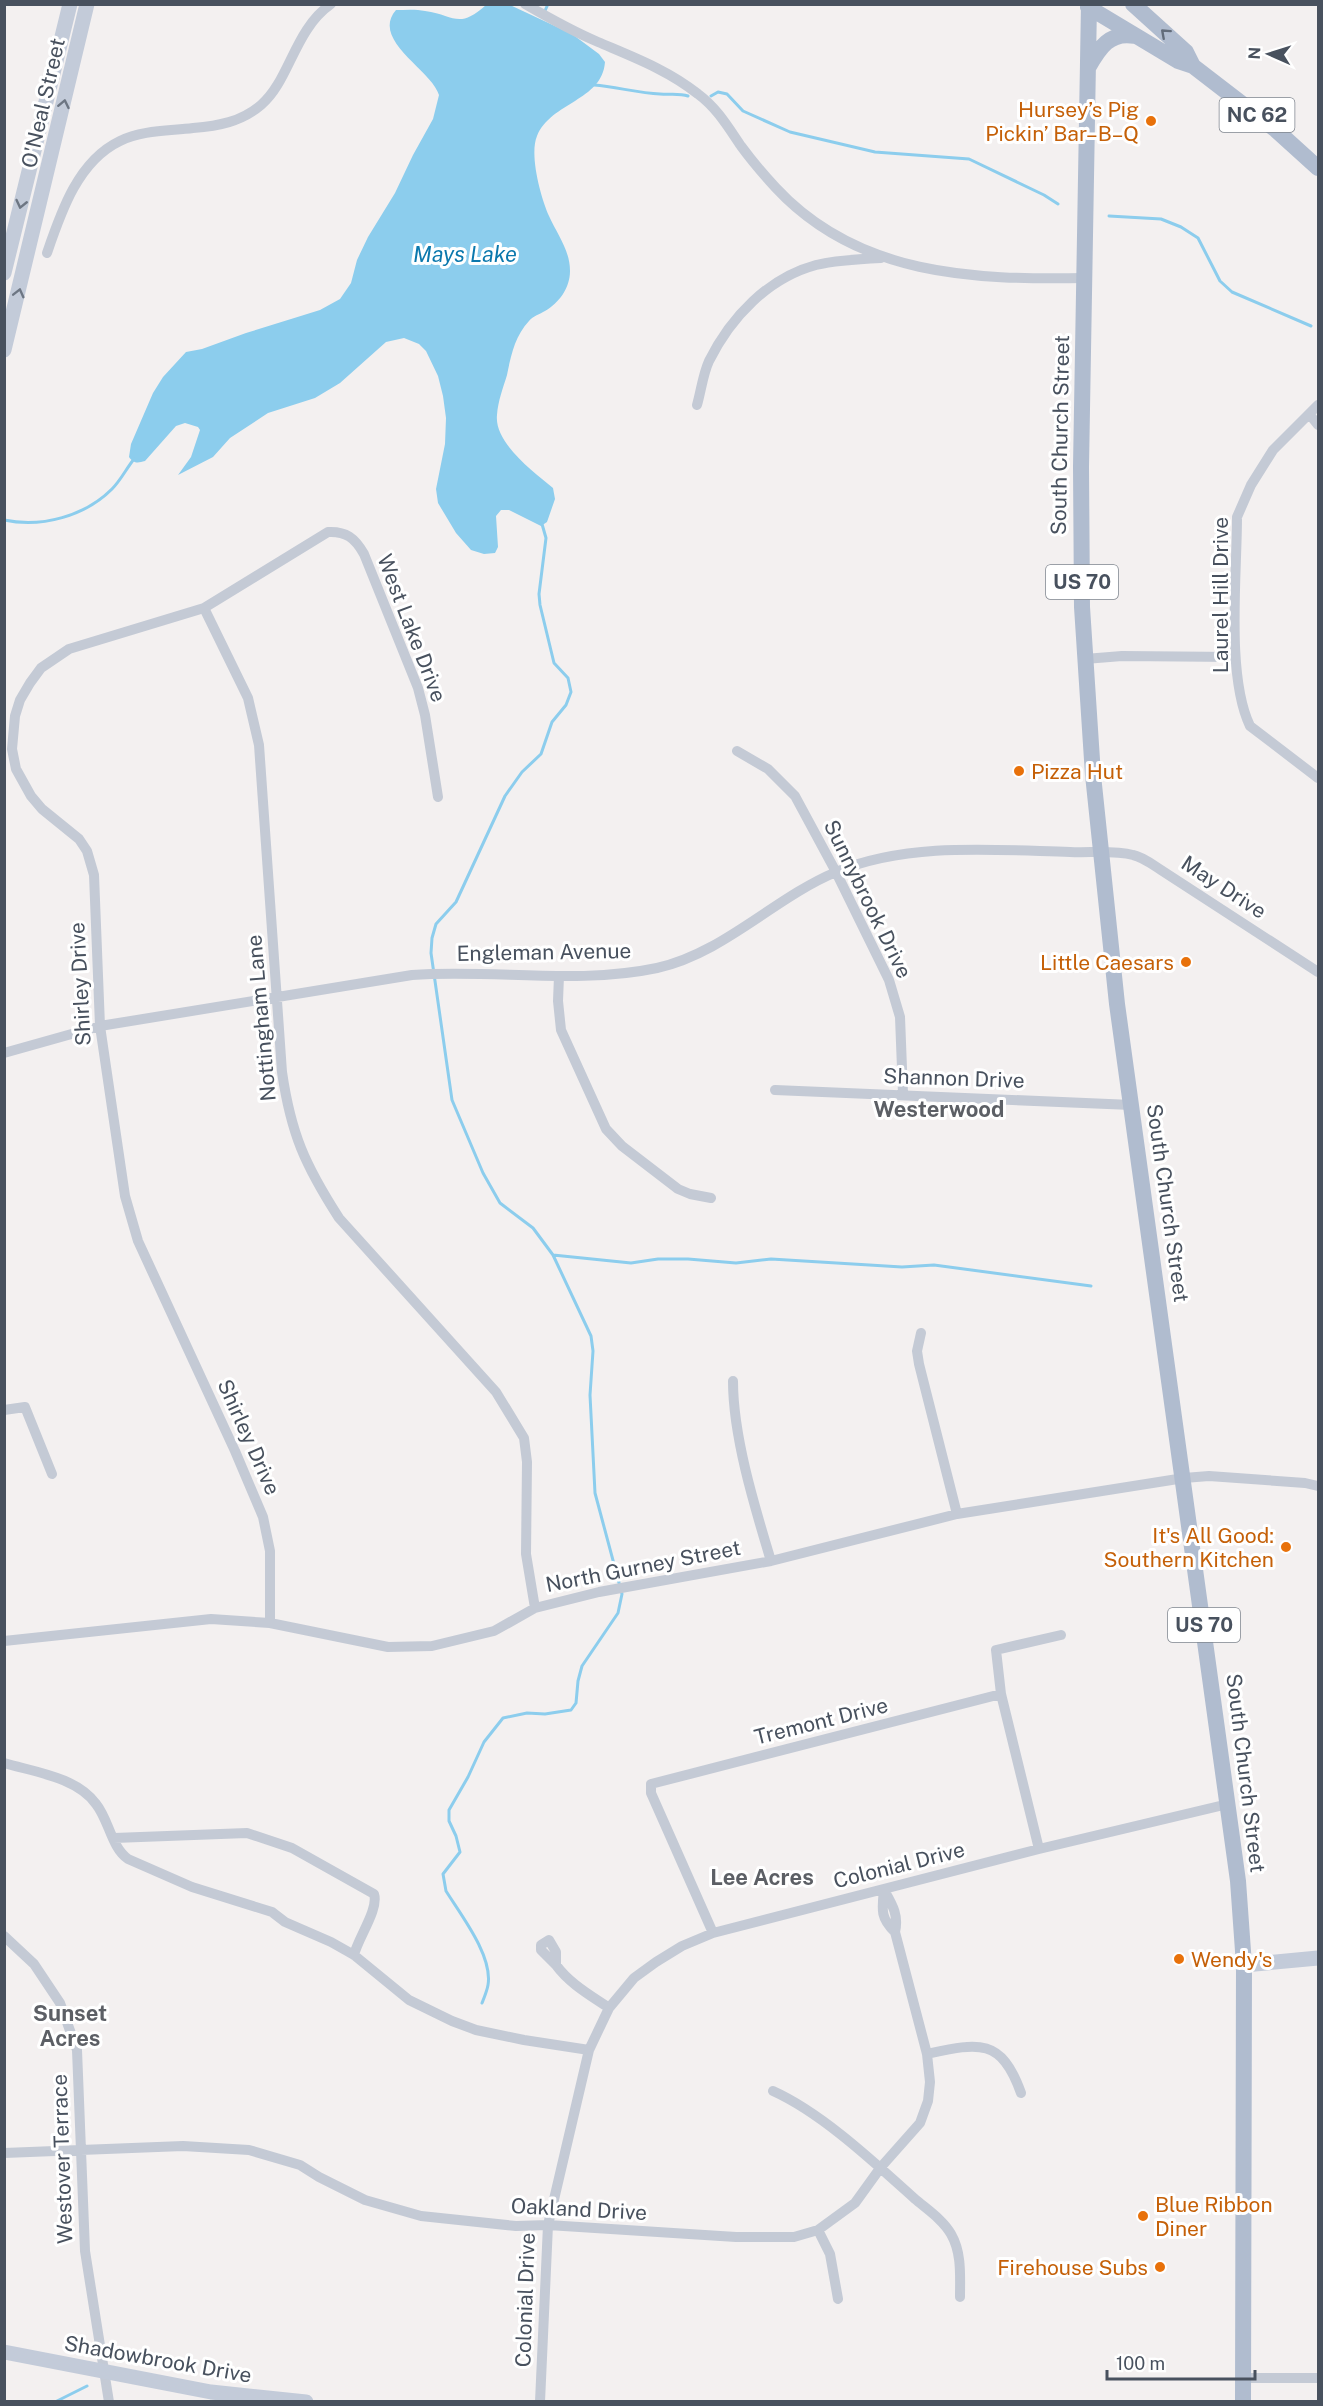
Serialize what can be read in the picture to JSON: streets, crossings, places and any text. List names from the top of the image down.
{
  "streets": {
    "main road": ["NC 62", "South Church Street", "US 70"],
    "street": [
      "O'Neal Street",
      "Laurel Hill Drive",
      "West Lake Drive",
      "May Drive",
      "Sunnybrook Drive",
      "Engleman Avenue",
      "Shirley Drive",
      "Nottingham Lane",
      "Shannon Drive",
      "North Gurney Street",
      "Tremont Drive",
      "Colonial Drive",
      "Westover Terrace",
      "Oakland Drive",
      "Shadowbrook Drive"
    ]
  },
  "crossings": [
    ["NC 62", "South Church Street"],
    ["South Church Street", "May Drive"],
    ["South Church Street", "Engleman Avenue"],
    ["South Church Street", "Shannon Drive"],
    ["South Church Street", "North Gurney Street"],
    ["South Church Street", "Colonial Drive"],
    ["West Lake Drive", "Shirley Drive"],
    ["May Drive", "Engleman Avenue"],
    ["Sunnybrook Drive", "Engleman Avenue"],
    ["Sunnybrook Drive", "Shannon Drive"],
    ["Engleman Avenue", "Shirley Drive"],
    ["Engleman Avenue", "Nottingham Lane"],
    ["Shirley Drive", "Nottingham Lane"],
    ["Shirley Drive", "North Gurney Street"],
    ["Nottingham Lane", "North Gurney Street"],
    ["Tremont Drive", "Colonial Drive"],
    ["Colonial Drive", "Oakland Drive"],
    ["Westover Terrace", "Oakland Drive"],
    ["Westover Terrace", "Shadowbrook Drive"]
  ],
  "districts": ["Westerwood", "Lee Acres", "Sunset Acres"],
  "water": ["Mays Lake"],
  "places": [
    "Hursey’s Pig Pickin’ Bar–B–Q",
    "Pizza Hut",
    "Little Caesars",
    "It's All Good: Southern Kitchen",
    "Wendy's",
    "Blue Ribbon Diner",
    "Firehouse Subs"
  ],
  "scale_bar": "100 m",
  "north": "left"
}
